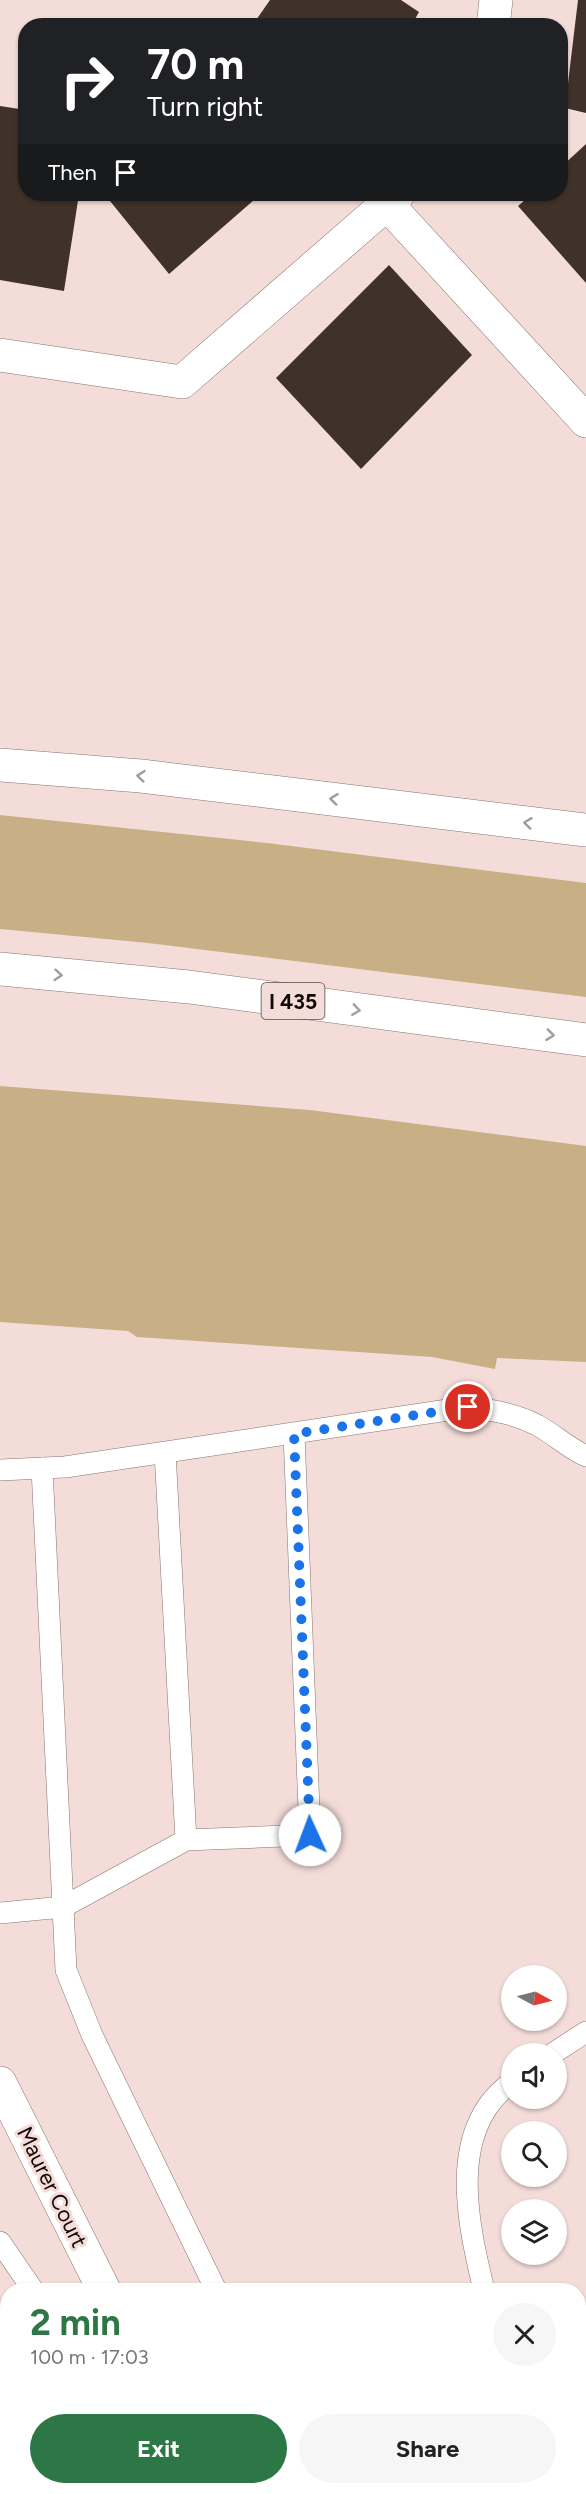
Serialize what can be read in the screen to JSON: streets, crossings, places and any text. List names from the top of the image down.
{
  "streets": {
    "main road": ["I 435", "Maurer Court"]
  },
  "north": "right",
  "page": {
    "turn": ["70 m", "Turn right"],
    "then": "Then",
    "heading": ["2 min", "100 m · 17:03"],
    "buttons": ["Exit", "Share"]
  }
}
